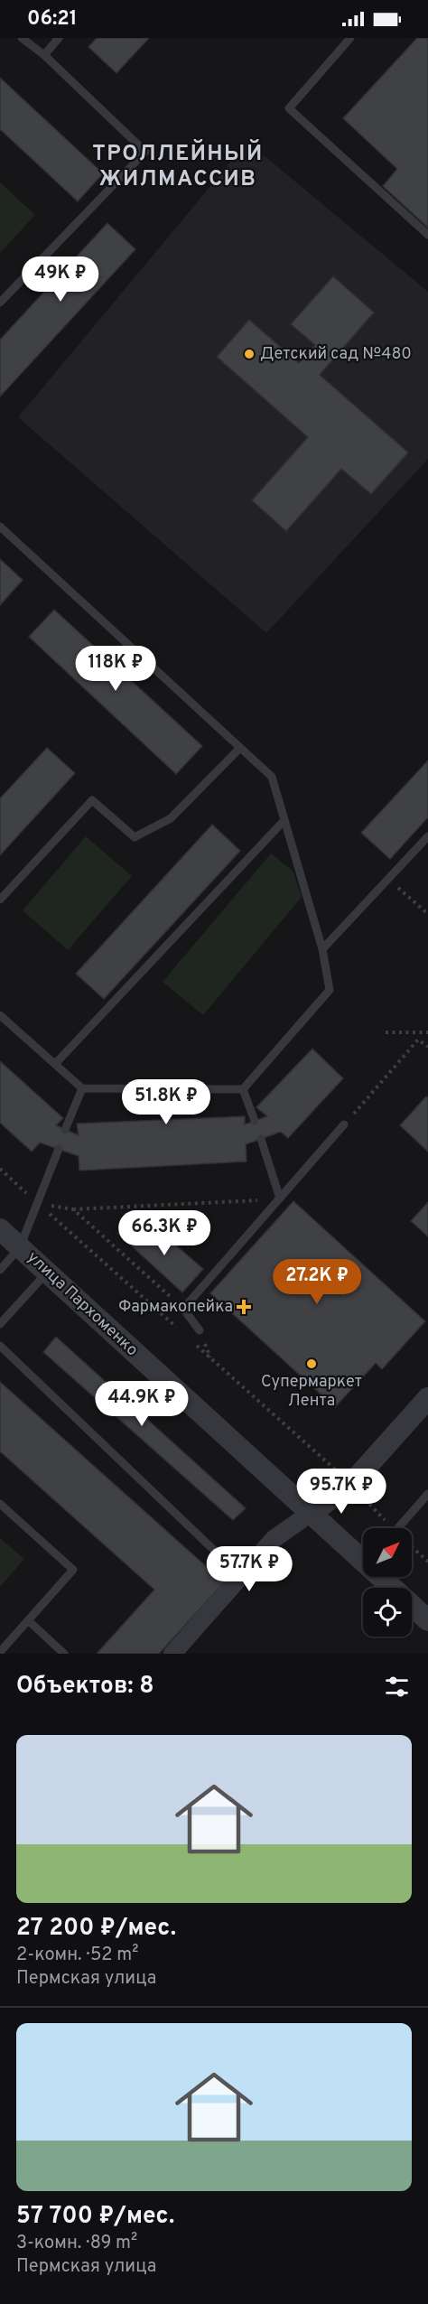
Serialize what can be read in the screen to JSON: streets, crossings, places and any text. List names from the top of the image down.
{
  "streets": {
    "street": ["улица Пархоменко"]
  },
  "districts": ["ТРОЛЛЕЙНЫЙ ЖИЛМАССИВ"],
  "places": {
    "other": ["Детский сад №480", "Супермаркет Лента"],
    "health": ["Фармакопейка"]
  },
  "north": "top right",
  "page": {
    "status": "06:21",
    "price": [
      "49K ₽",
      "118K ₽",
      "51.8K ₽",
      "66.3K ₽",
      "27.2K ₽",
      "44.9K ₽",
      "95.7K ₽",
      "57.7K ₽"
    ],
    "heading": "Объектов: 8",
    "list": [
      {
        "name": "27 200 ₽/мес.",
        "note": "2-комн. · 52 m² · Пермская улица"
      },
      {
        "name": "57 700 ₽/мес.",
        "note": "3-комн. · 89 m² · Пермская улица"
      }
    ]
  }
}
